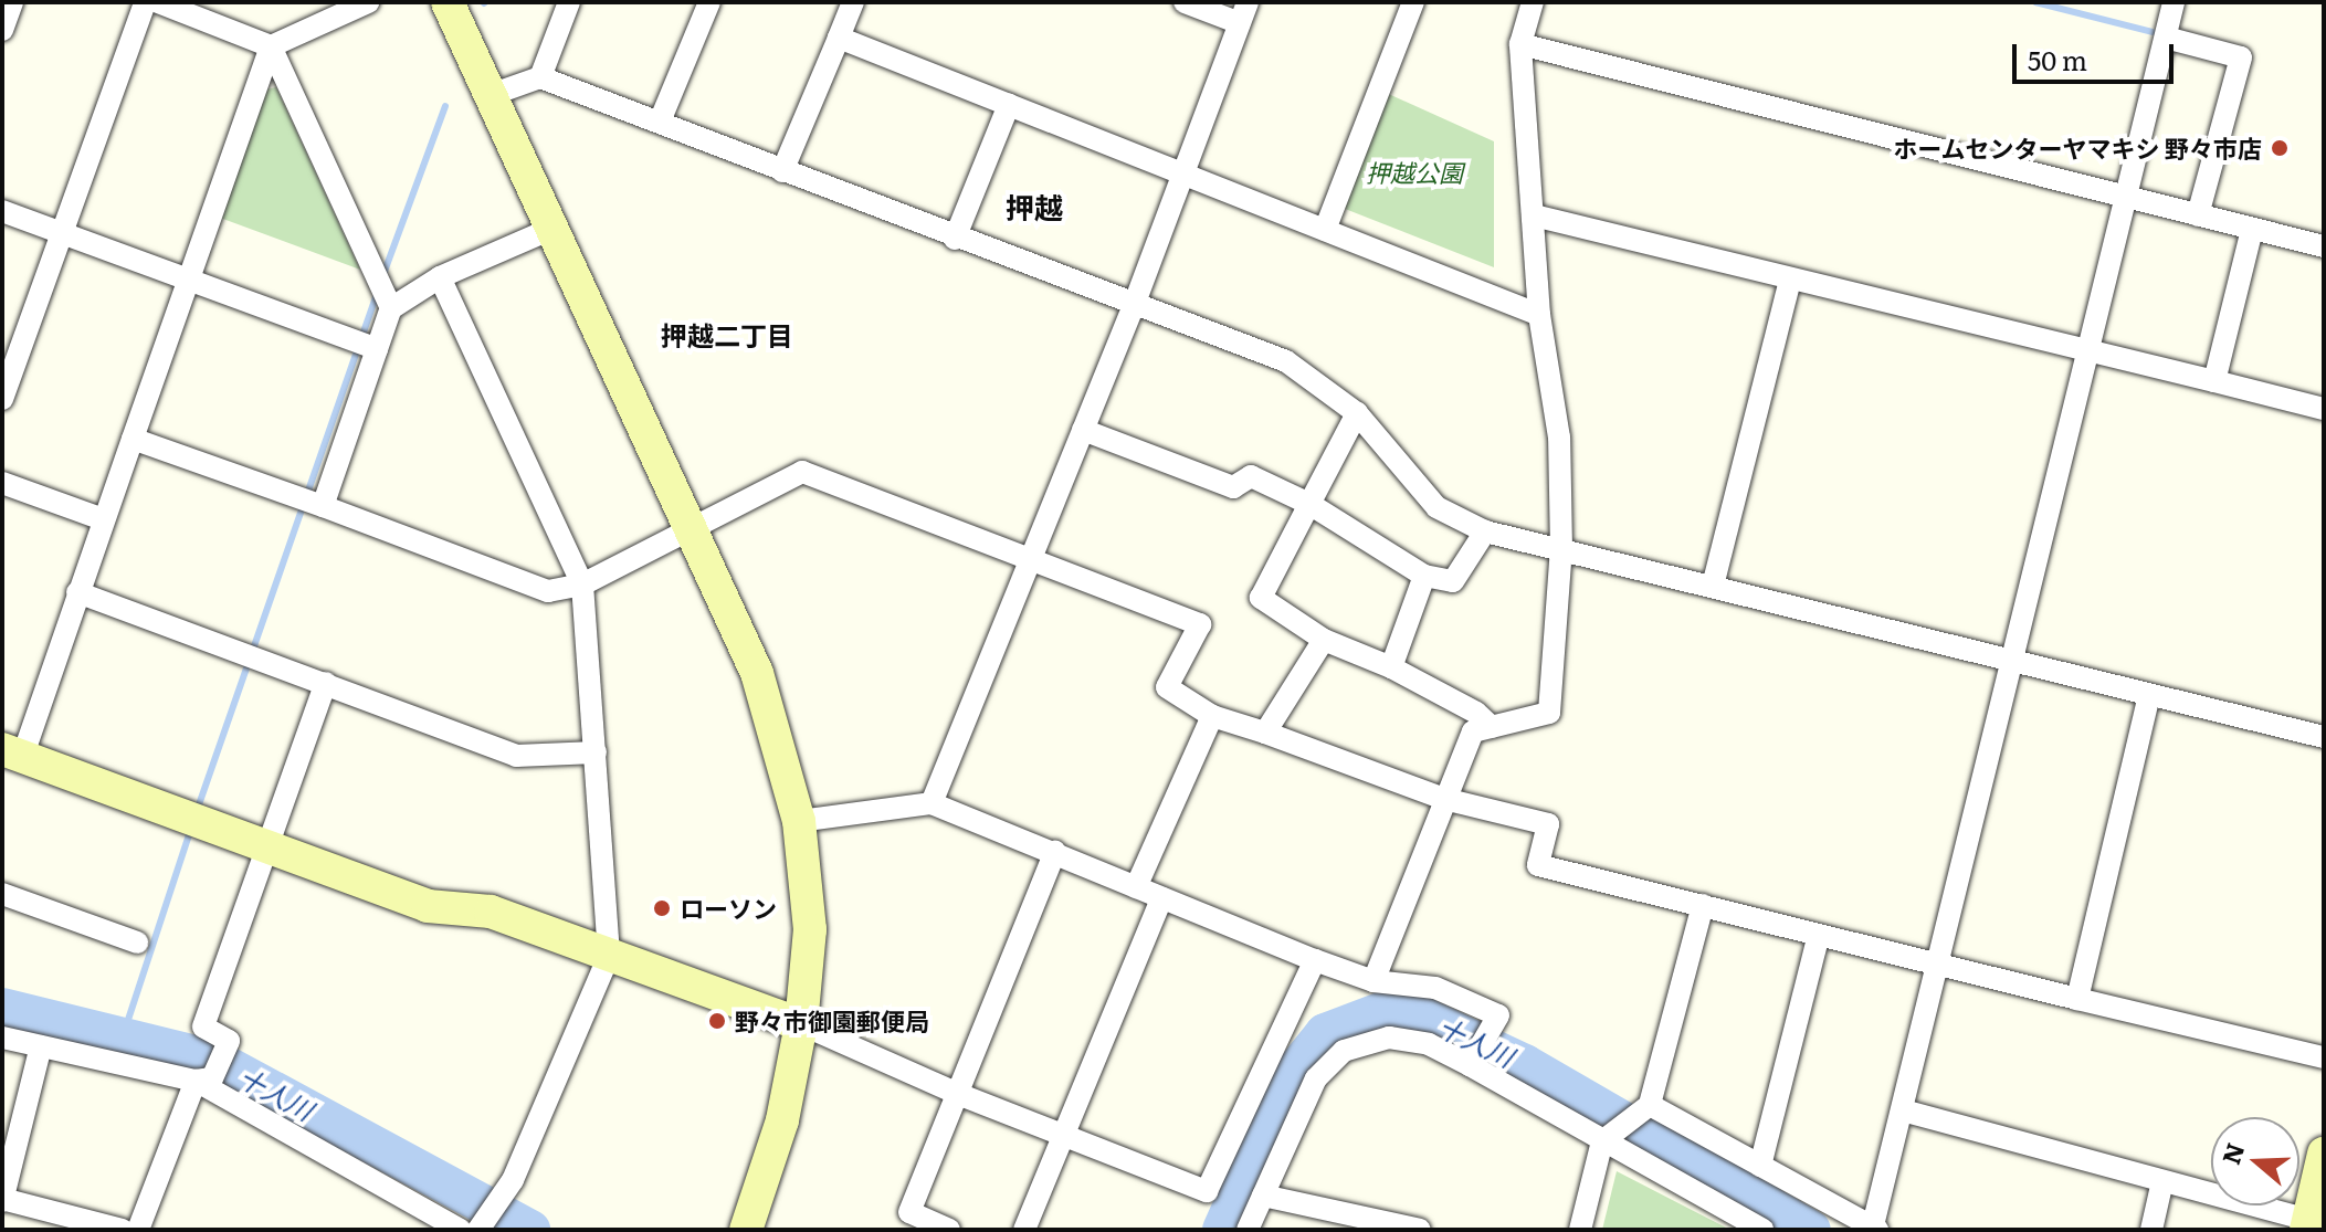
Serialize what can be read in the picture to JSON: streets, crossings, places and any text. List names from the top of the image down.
{
  "districts": ["押越", "押越二丁目"],
  "water": ["十人川"],
  "parks": ["押越公園"],
  "places": ["ホームセンターヤマキシ 野々市店", "ローソン", "野々市御園郵便局"],
  "scale_bar": "50 m",
  "north": "left"
}
